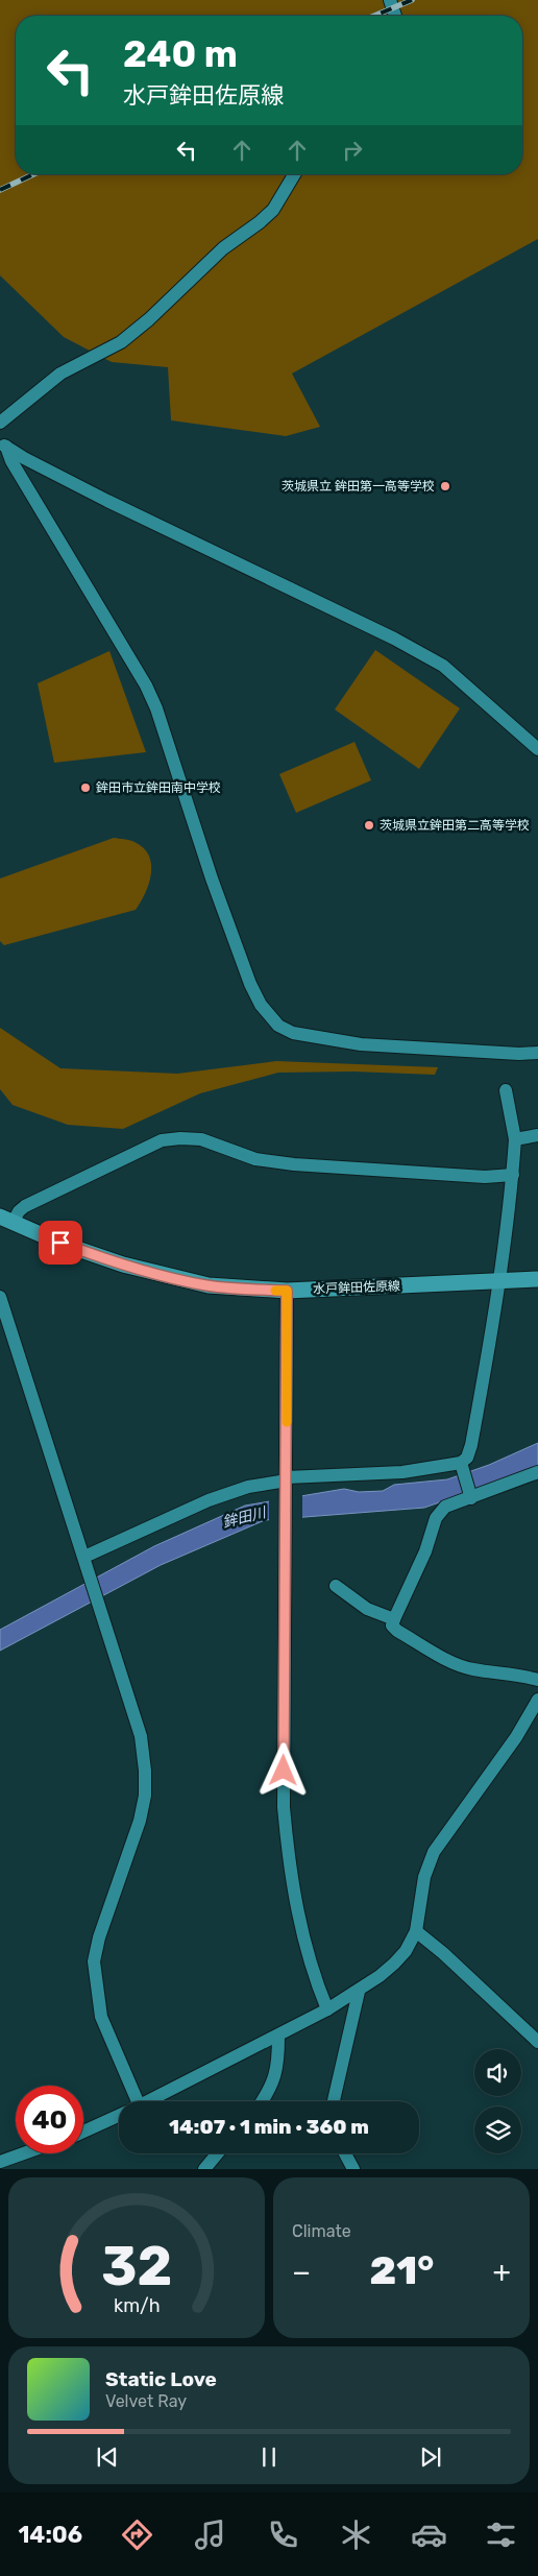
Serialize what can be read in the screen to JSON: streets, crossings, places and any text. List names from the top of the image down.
{
  "streets": {
    "main road": ["水戸鉾田佐原線"]
  },
  "water": ["鉾田川"],
  "places": ["茨城県立 鉾田第一高等学校", "鉾田市立鉾田南中学校", "茨城県立鉾田第二高等学校"],
  "page": {
    "turn": ["240 m", "水戸鉾田佐原線"],
    "limit": "40",
    "trip": "14:07 · 1 min · 360 m",
    "tile": "Climate",
    "heat": ["−", "21°", "+"],
    "song": ["Static Love", "Velvet Ray"],
    "tabs": "14:06",
    "gauge": ["32", "km/h"]
  }
}
